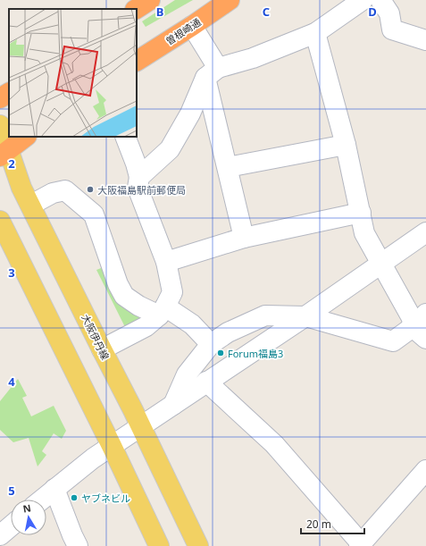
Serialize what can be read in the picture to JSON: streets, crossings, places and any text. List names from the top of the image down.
{
  "streets": {
    "highway": ["曽根崎通"],
    "main road": ["大阪伊丹線"]
  },
  "places": ["大阪福島駅前郵便局", "Forum福島3", "ヤブネビル"],
  "scale_bar": "20 m",
  "north": "top",
  "grid": {
    "columns": ["B", "C", "D"],
    "rows": [
      "2",
      "3",
      "4",
      "5"
    ]
  }
}
